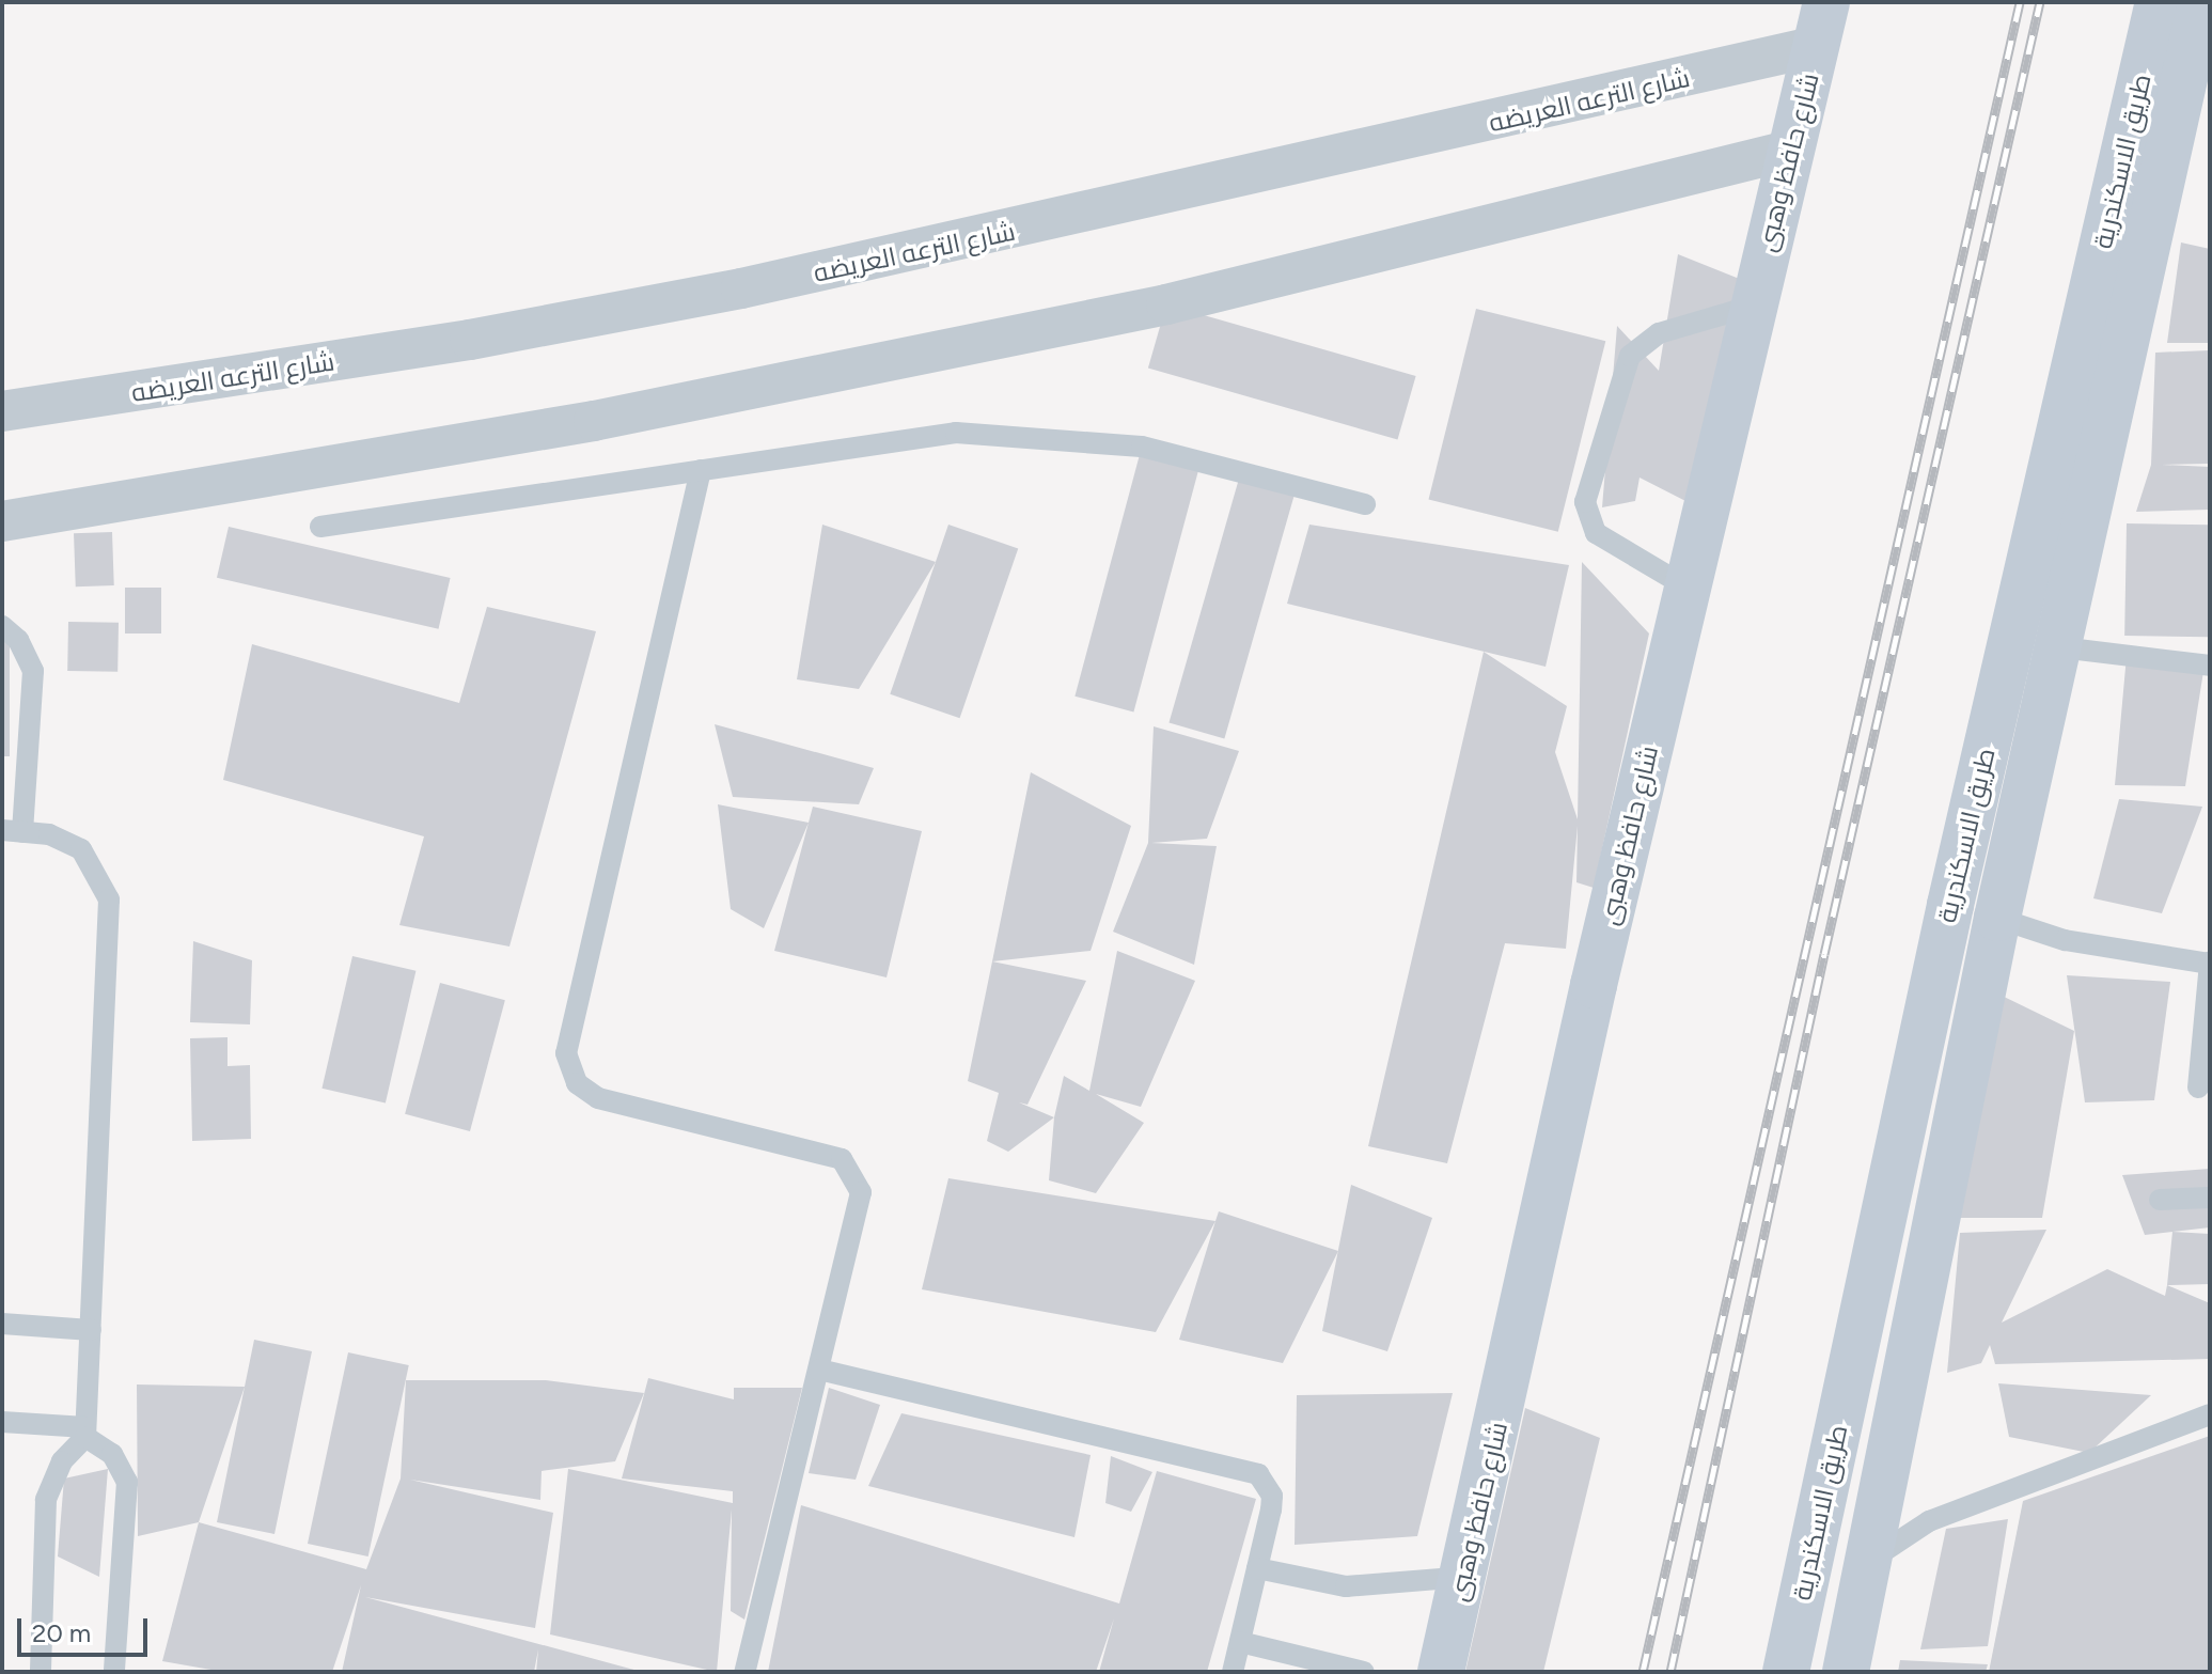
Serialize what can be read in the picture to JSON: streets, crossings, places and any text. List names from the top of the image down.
{
  "streets": {
    "main road": ["طريق الاسكندرية", "شارع حافظ وهبى"],
    "street": ["شارع الترعه العريضه"]
  },
  "crossings": [
    ["شارع الترعه العريضه", "شارع حافظ وهبى"]
  ],
  "scale_bar": "20 m"
}
